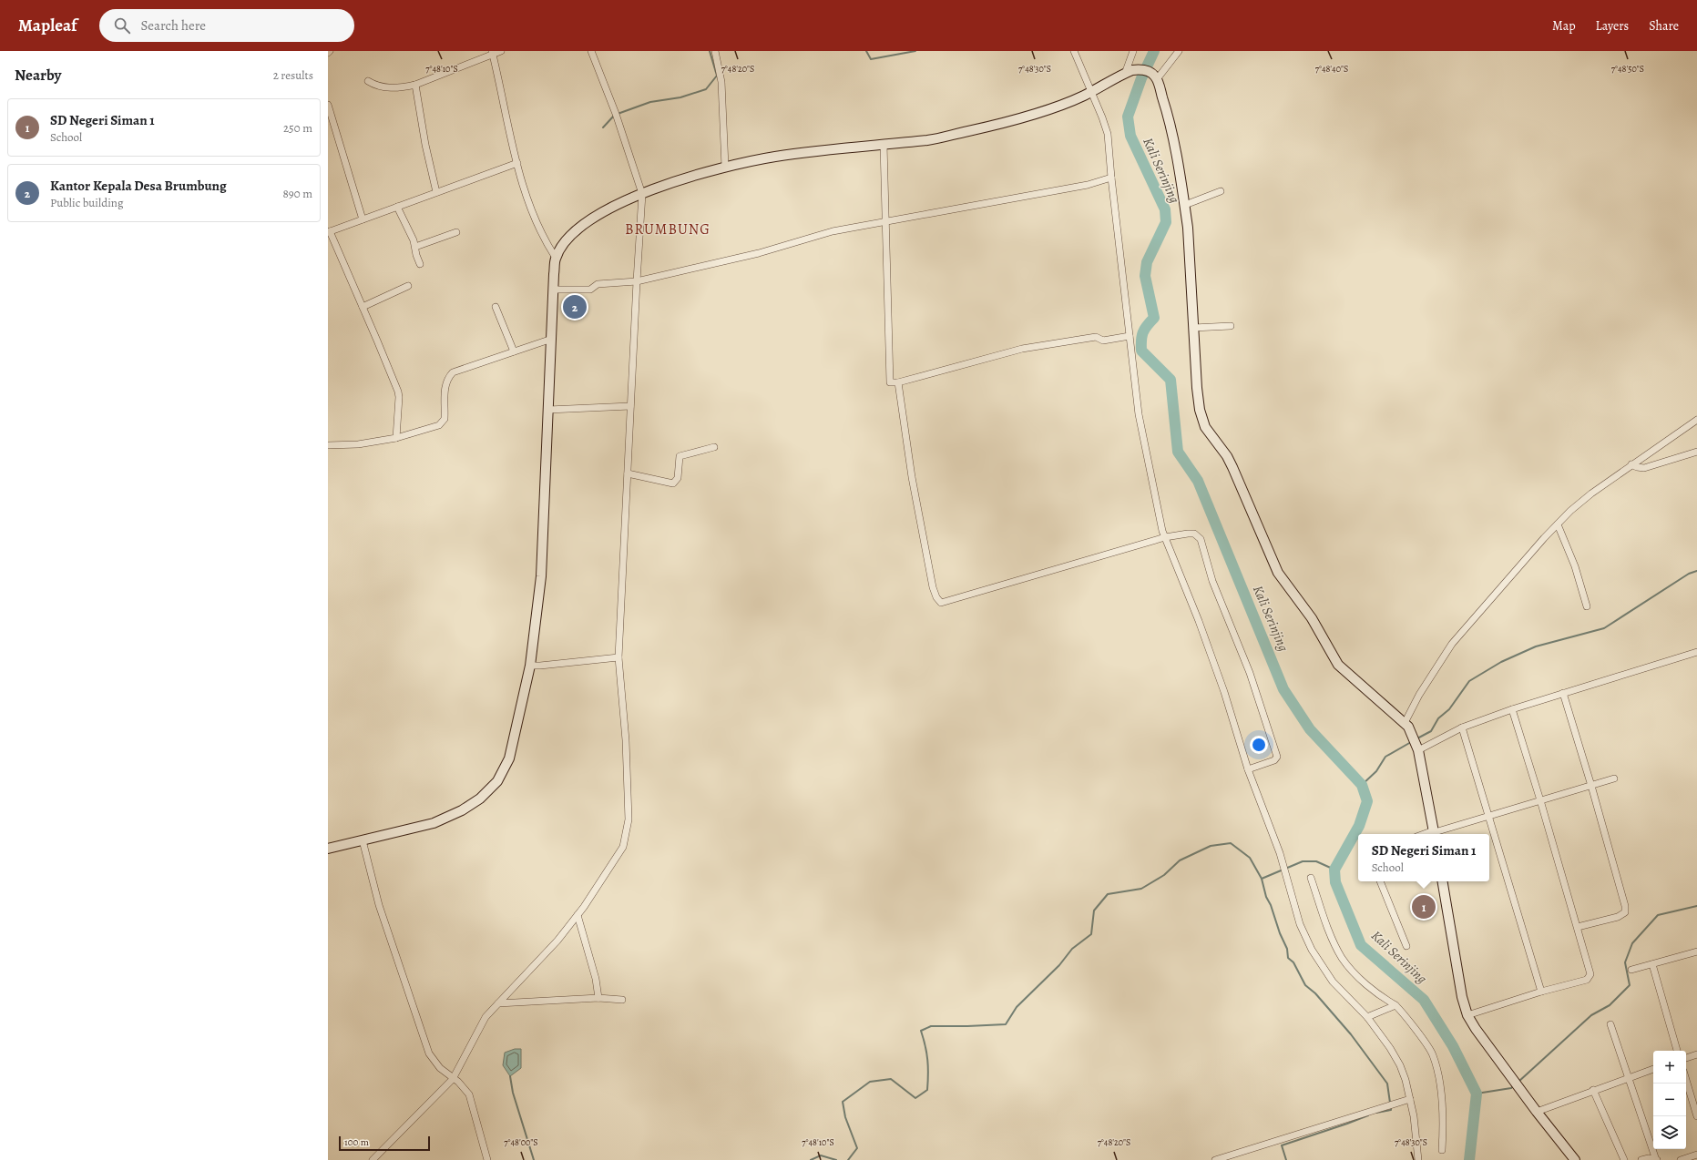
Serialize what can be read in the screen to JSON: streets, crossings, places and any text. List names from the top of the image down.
{
  "districts": ["BRUMBUNG"],
  "water": ["Kali Serinjing"],
  "scale_bar": "100 m",
  "page": {
    "header": "Mapleaf",
    "search": "Search here",
    "nav": ["Map", "Layers", "Share"],
    "heading": ["Nearby", "2 results"],
    "list": [
      {
        "mark": "1",
        "name": "SD Negeri Siman 1",
        "note": "School",
        "value": "250 m"
      },
      {
        "mark": "2",
        "name": "Kantor Kepala Desa Brumbung",
        "note": "Public building",
        "value": "890 m"
      }
    ],
    "pins": ["2", "1"],
    "popup": ["SD Negeri Siman 1", "School"],
    "map_buttons": ["+", "−"],
    "scale": "100 m"
  },
  "coordinates": [
    "7°48'10\"S",
    "7°48'20\"S",
    "7°48'30\"S",
    "7°48'40\"S",
    "7°48'50\"S",
    "7°48'00\"S"
  ]
}
